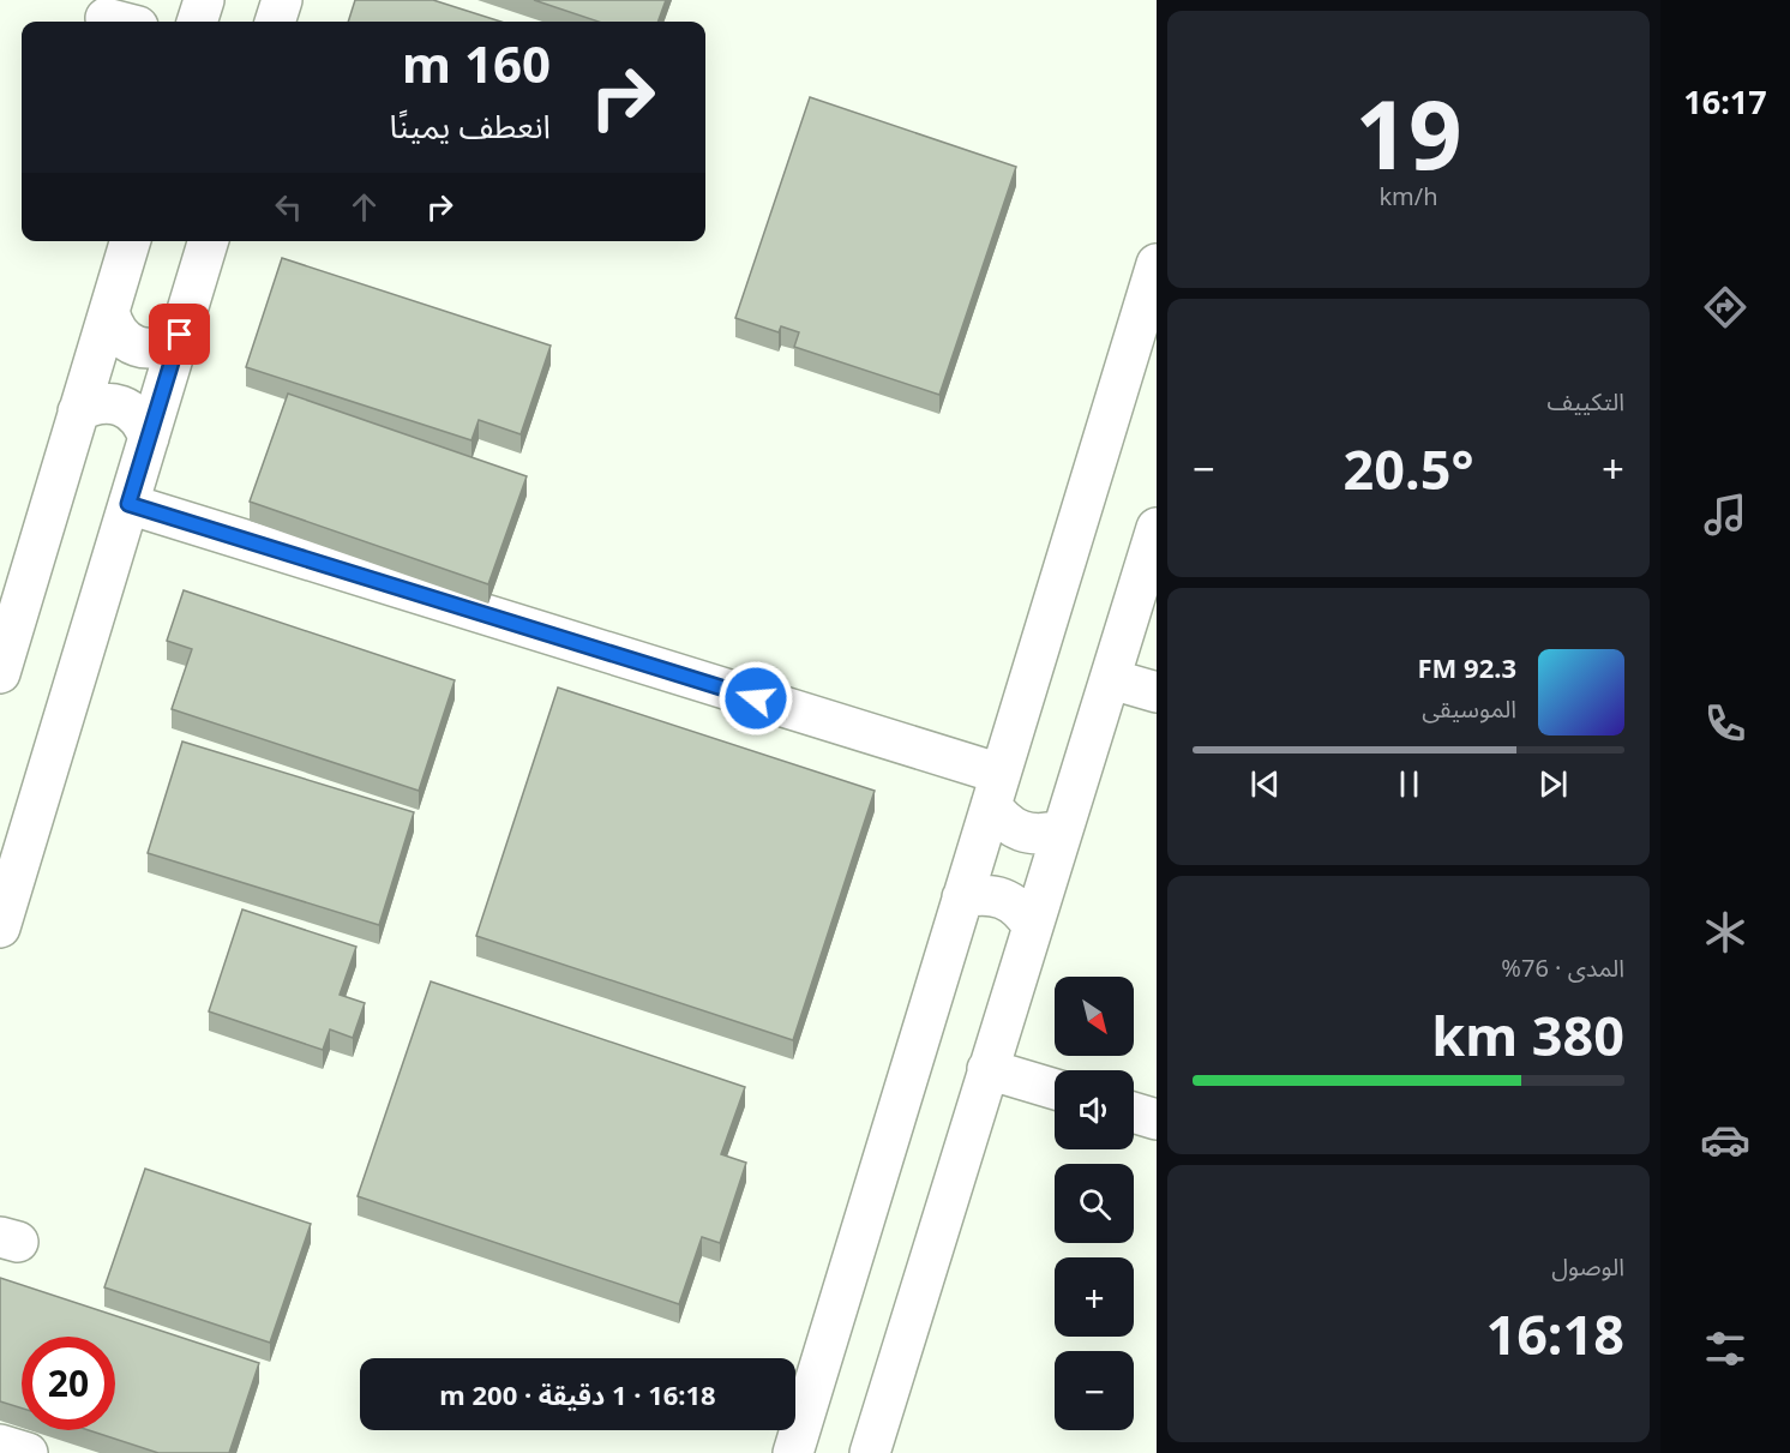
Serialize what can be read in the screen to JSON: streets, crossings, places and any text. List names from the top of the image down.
{
  "north": "bottom right",
  "page": {
    "tabs": "16:17",
    "tile": [
      ["19", "km/h"],
      "التكييف",
      ["المدى · 76%", "380 km"],
      ["الوصول", "16:18"]
    ],
    "turn": ["160 m", "انعطف يمينًا"],
    "heat": ["−", "20.5°", "+"],
    "song": ["92.3 FM", "الموسيقى"],
    "map_buttons": ["+", "−"],
    "limit": "20",
    "trip": "16:18 · 1 دقيقة · 200 m"
  }
}
